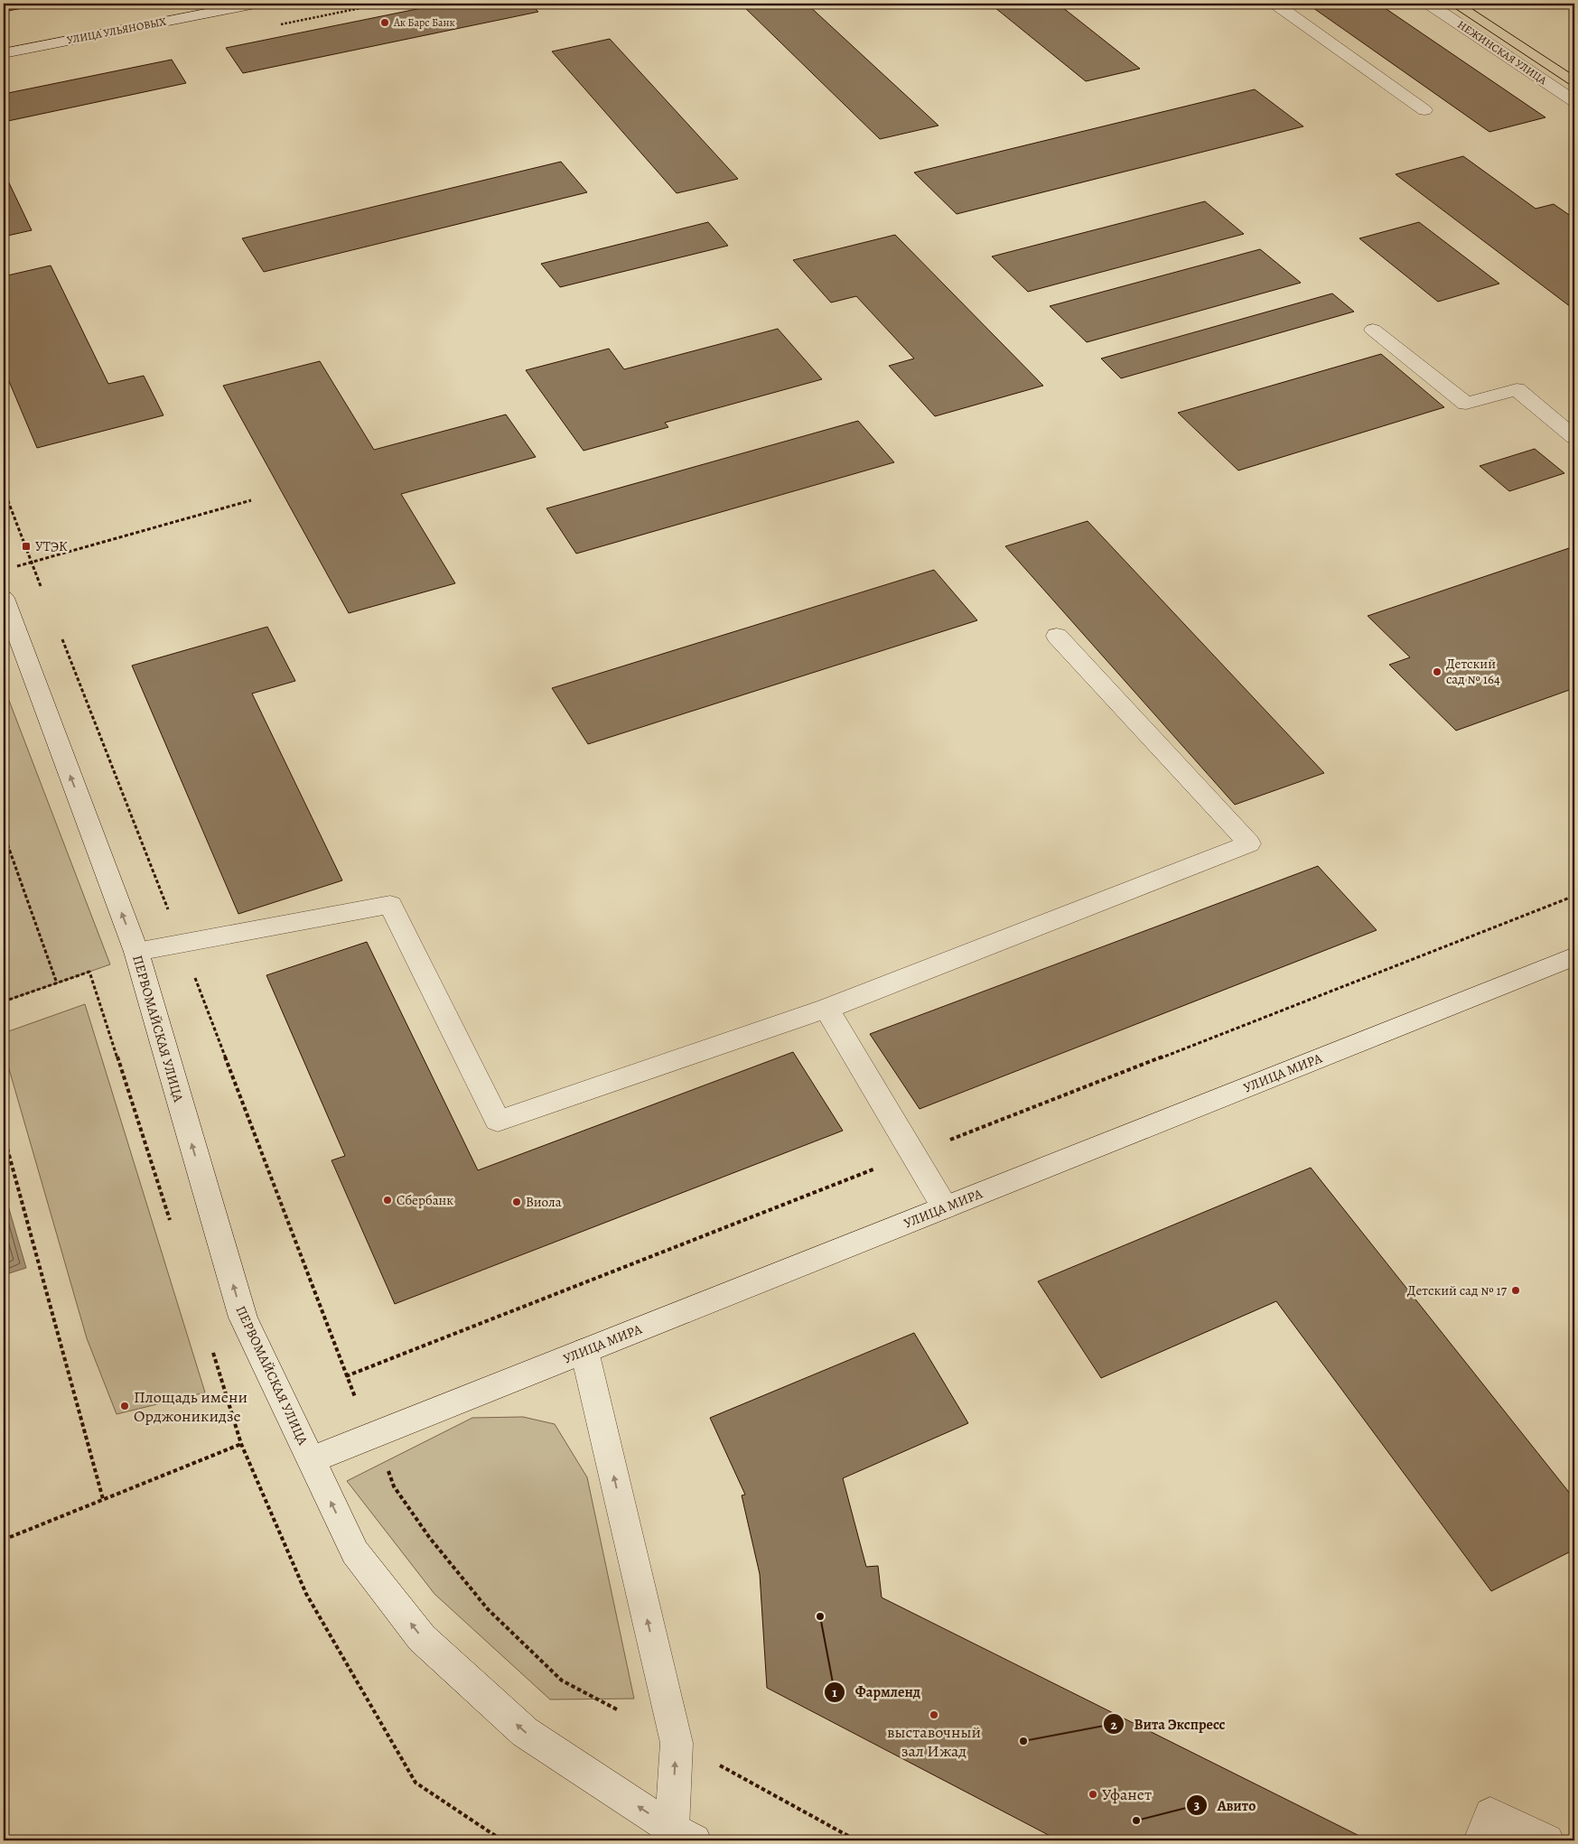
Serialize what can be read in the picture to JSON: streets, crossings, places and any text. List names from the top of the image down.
{
  "streets": {
    "main road": [
      "УЛИЦА УЛЬЯНОВЫХ",
      "НЕЖИНСКАЯ УЛИЦА",
      "ПЕРВОМАЙСКАЯ УЛИЦА",
      "УЛИЦА МИРА"
    ]
  },
  "crossings": [
    ["ПЕРВОМАЙСКАЯ УЛИЦА", "УЛИЦА МИРА"]
  ],
  "one_way": ["ПЕРВОМАЙСКАЯ УЛИЦА"],
  "places": {
    "other": [
      "Ак Барс Банк",
      "Детский сад № 164",
      "Сбербанк",
      "Виола",
      "Детский сад № 17",
      "Площадь имени Орджоникидзе",
      "Фармленд",
      "выставочный зал Ижад",
      "Вита Экспресс",
      "Уфанет",
      "Авито"
    ],
    "transit": ["УТЭК"]
  }
}
